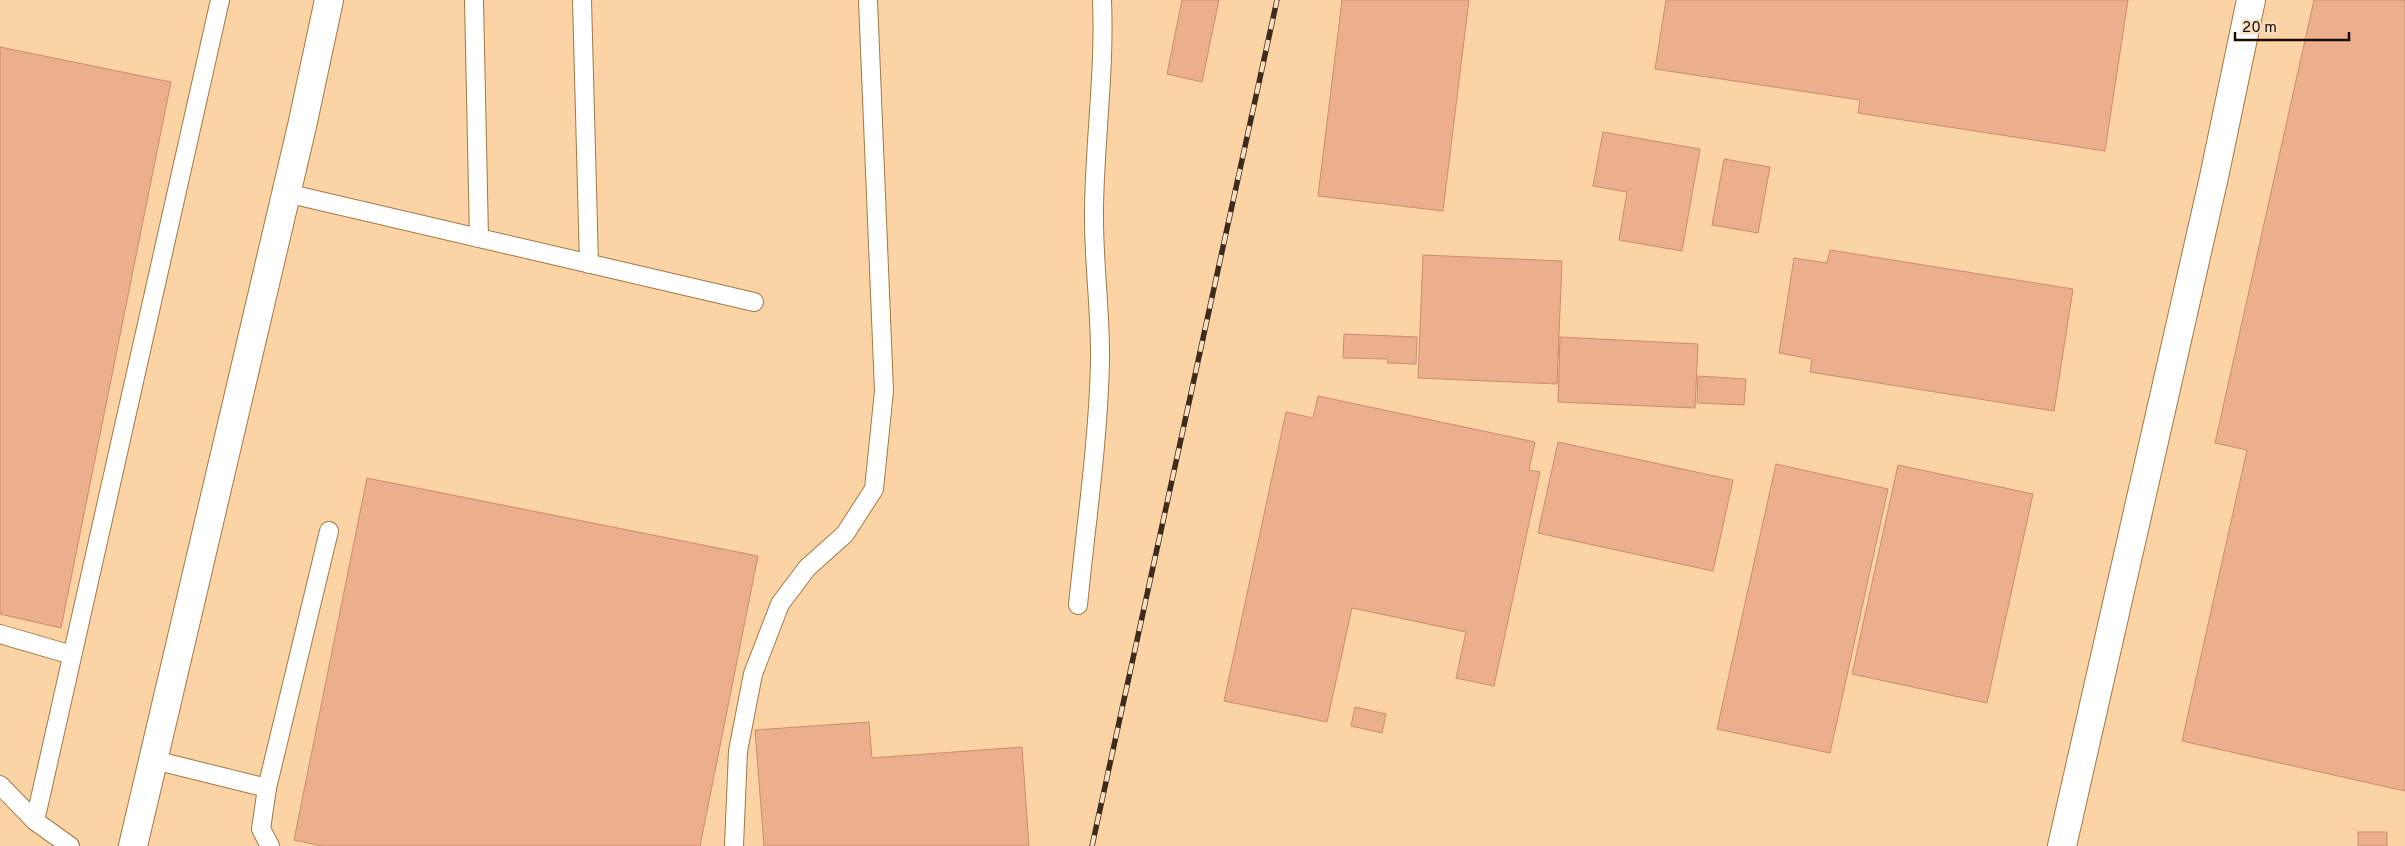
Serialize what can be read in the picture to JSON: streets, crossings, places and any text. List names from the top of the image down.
{
  "scale_bar": "20 m"
}
